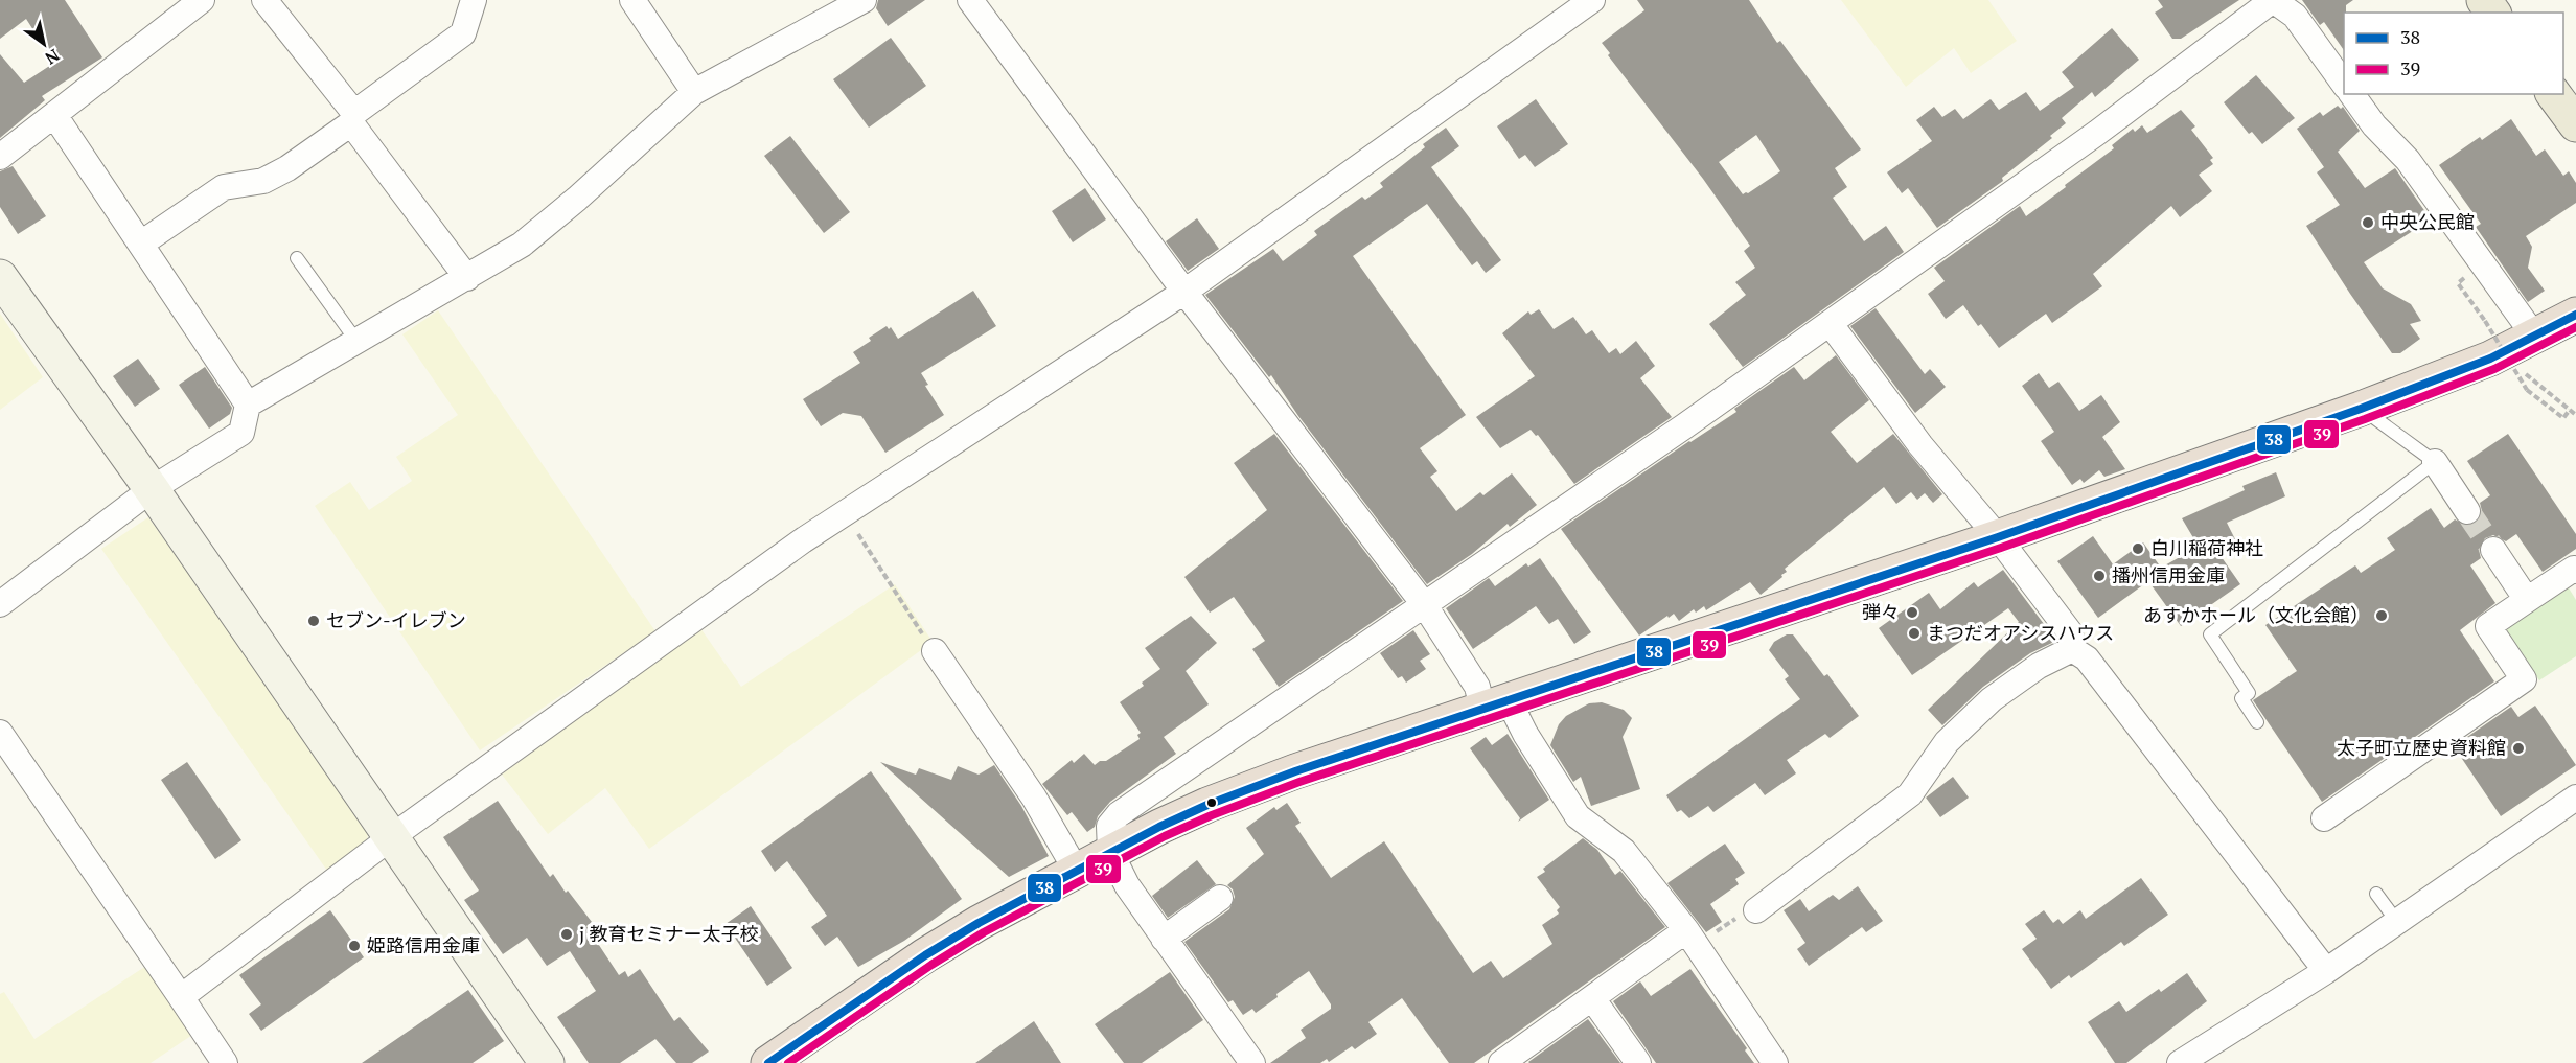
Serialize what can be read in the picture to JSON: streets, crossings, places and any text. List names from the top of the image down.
{
  "places": [
    "中央公民館",
    "白川稲荷神社",
    "播州信用金庫",
    "弾々",
    "あすかホール（文化会館）",
    "セブン-イレブン",
    "まつだオアシスハウス",
    "太子町立歴史資料館",
    "j 教育セミナー太子校",
    "姫路信用金庫"
  ],
  "lines": ["transit line 38", "transit line 39"],
  "legend": ["38", "39"],
  "north": "bottom right"
}
